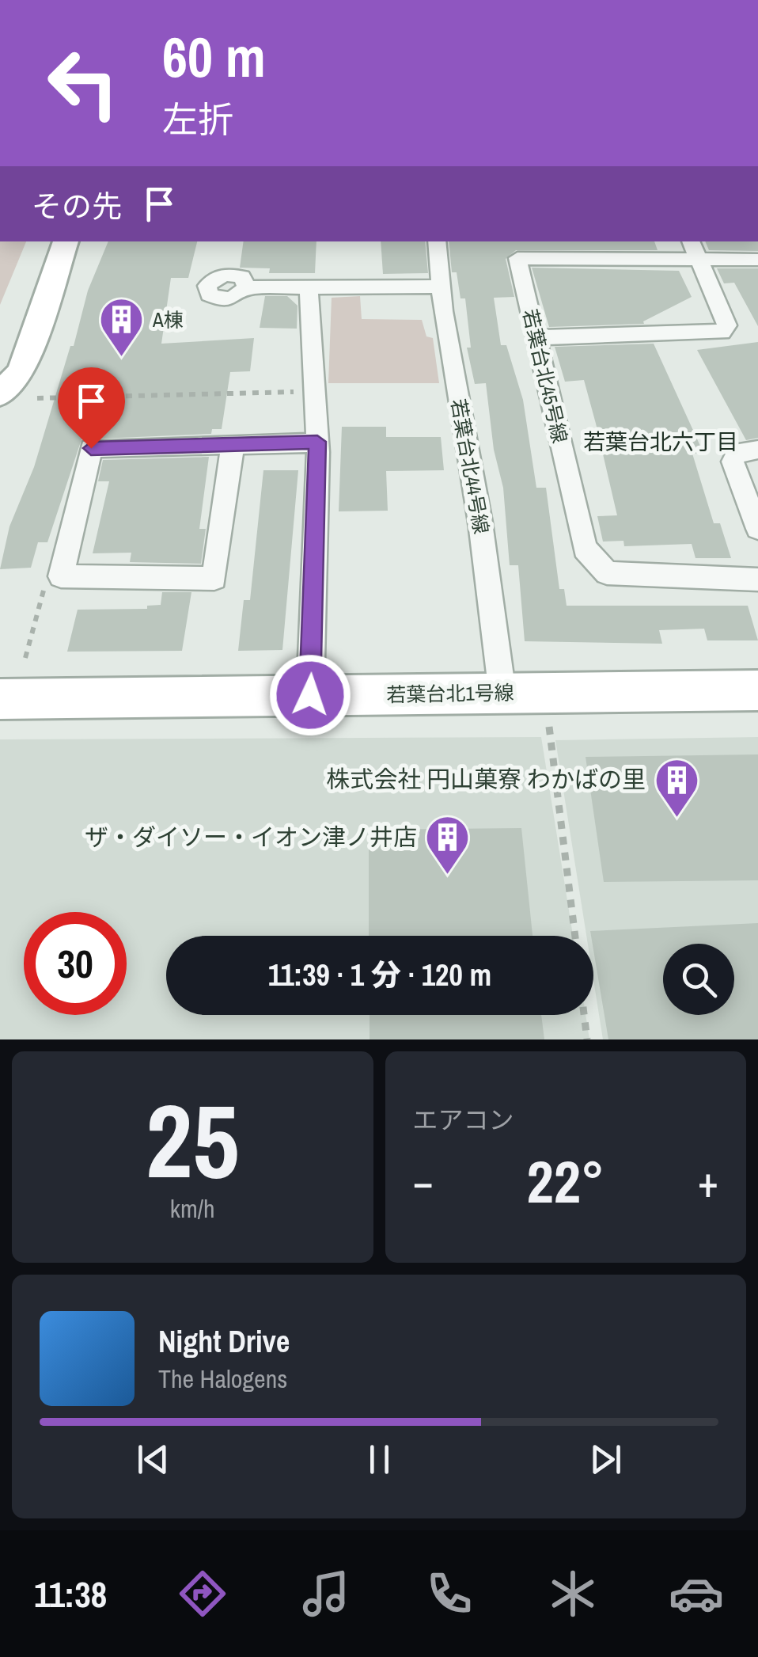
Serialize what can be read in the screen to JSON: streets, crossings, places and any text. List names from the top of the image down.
{
  "streets": {
    "street": ["若葉台北45号線", "若葉台北44号線", "若葉台北1号線"]
  },
  "crossings": [
    ["若葉台北44号線", "若葉台北1号線"]
  ],
  "districts": ["若葉台北六丁目"],
  "places": {
    "building": ["A棟", "株式会社 円山菓寮 わかばの里", "ザ・ダイソー・イオン津ノ井店"]
  },
  "page": {
    "turn": ["60 m", "左折"],
    "then": "その先",
    "limit": "30",
    "trip": "11:39 · 1 分 · 120 m",
    "tile": [
      ["25", "km/h"],
      "エアコン"
    ],
    "heat": ["−", "22°", "+"],
    "song": ["Night Drive", "The Halogens"],
    "tabs": "11:38"
  }
}
